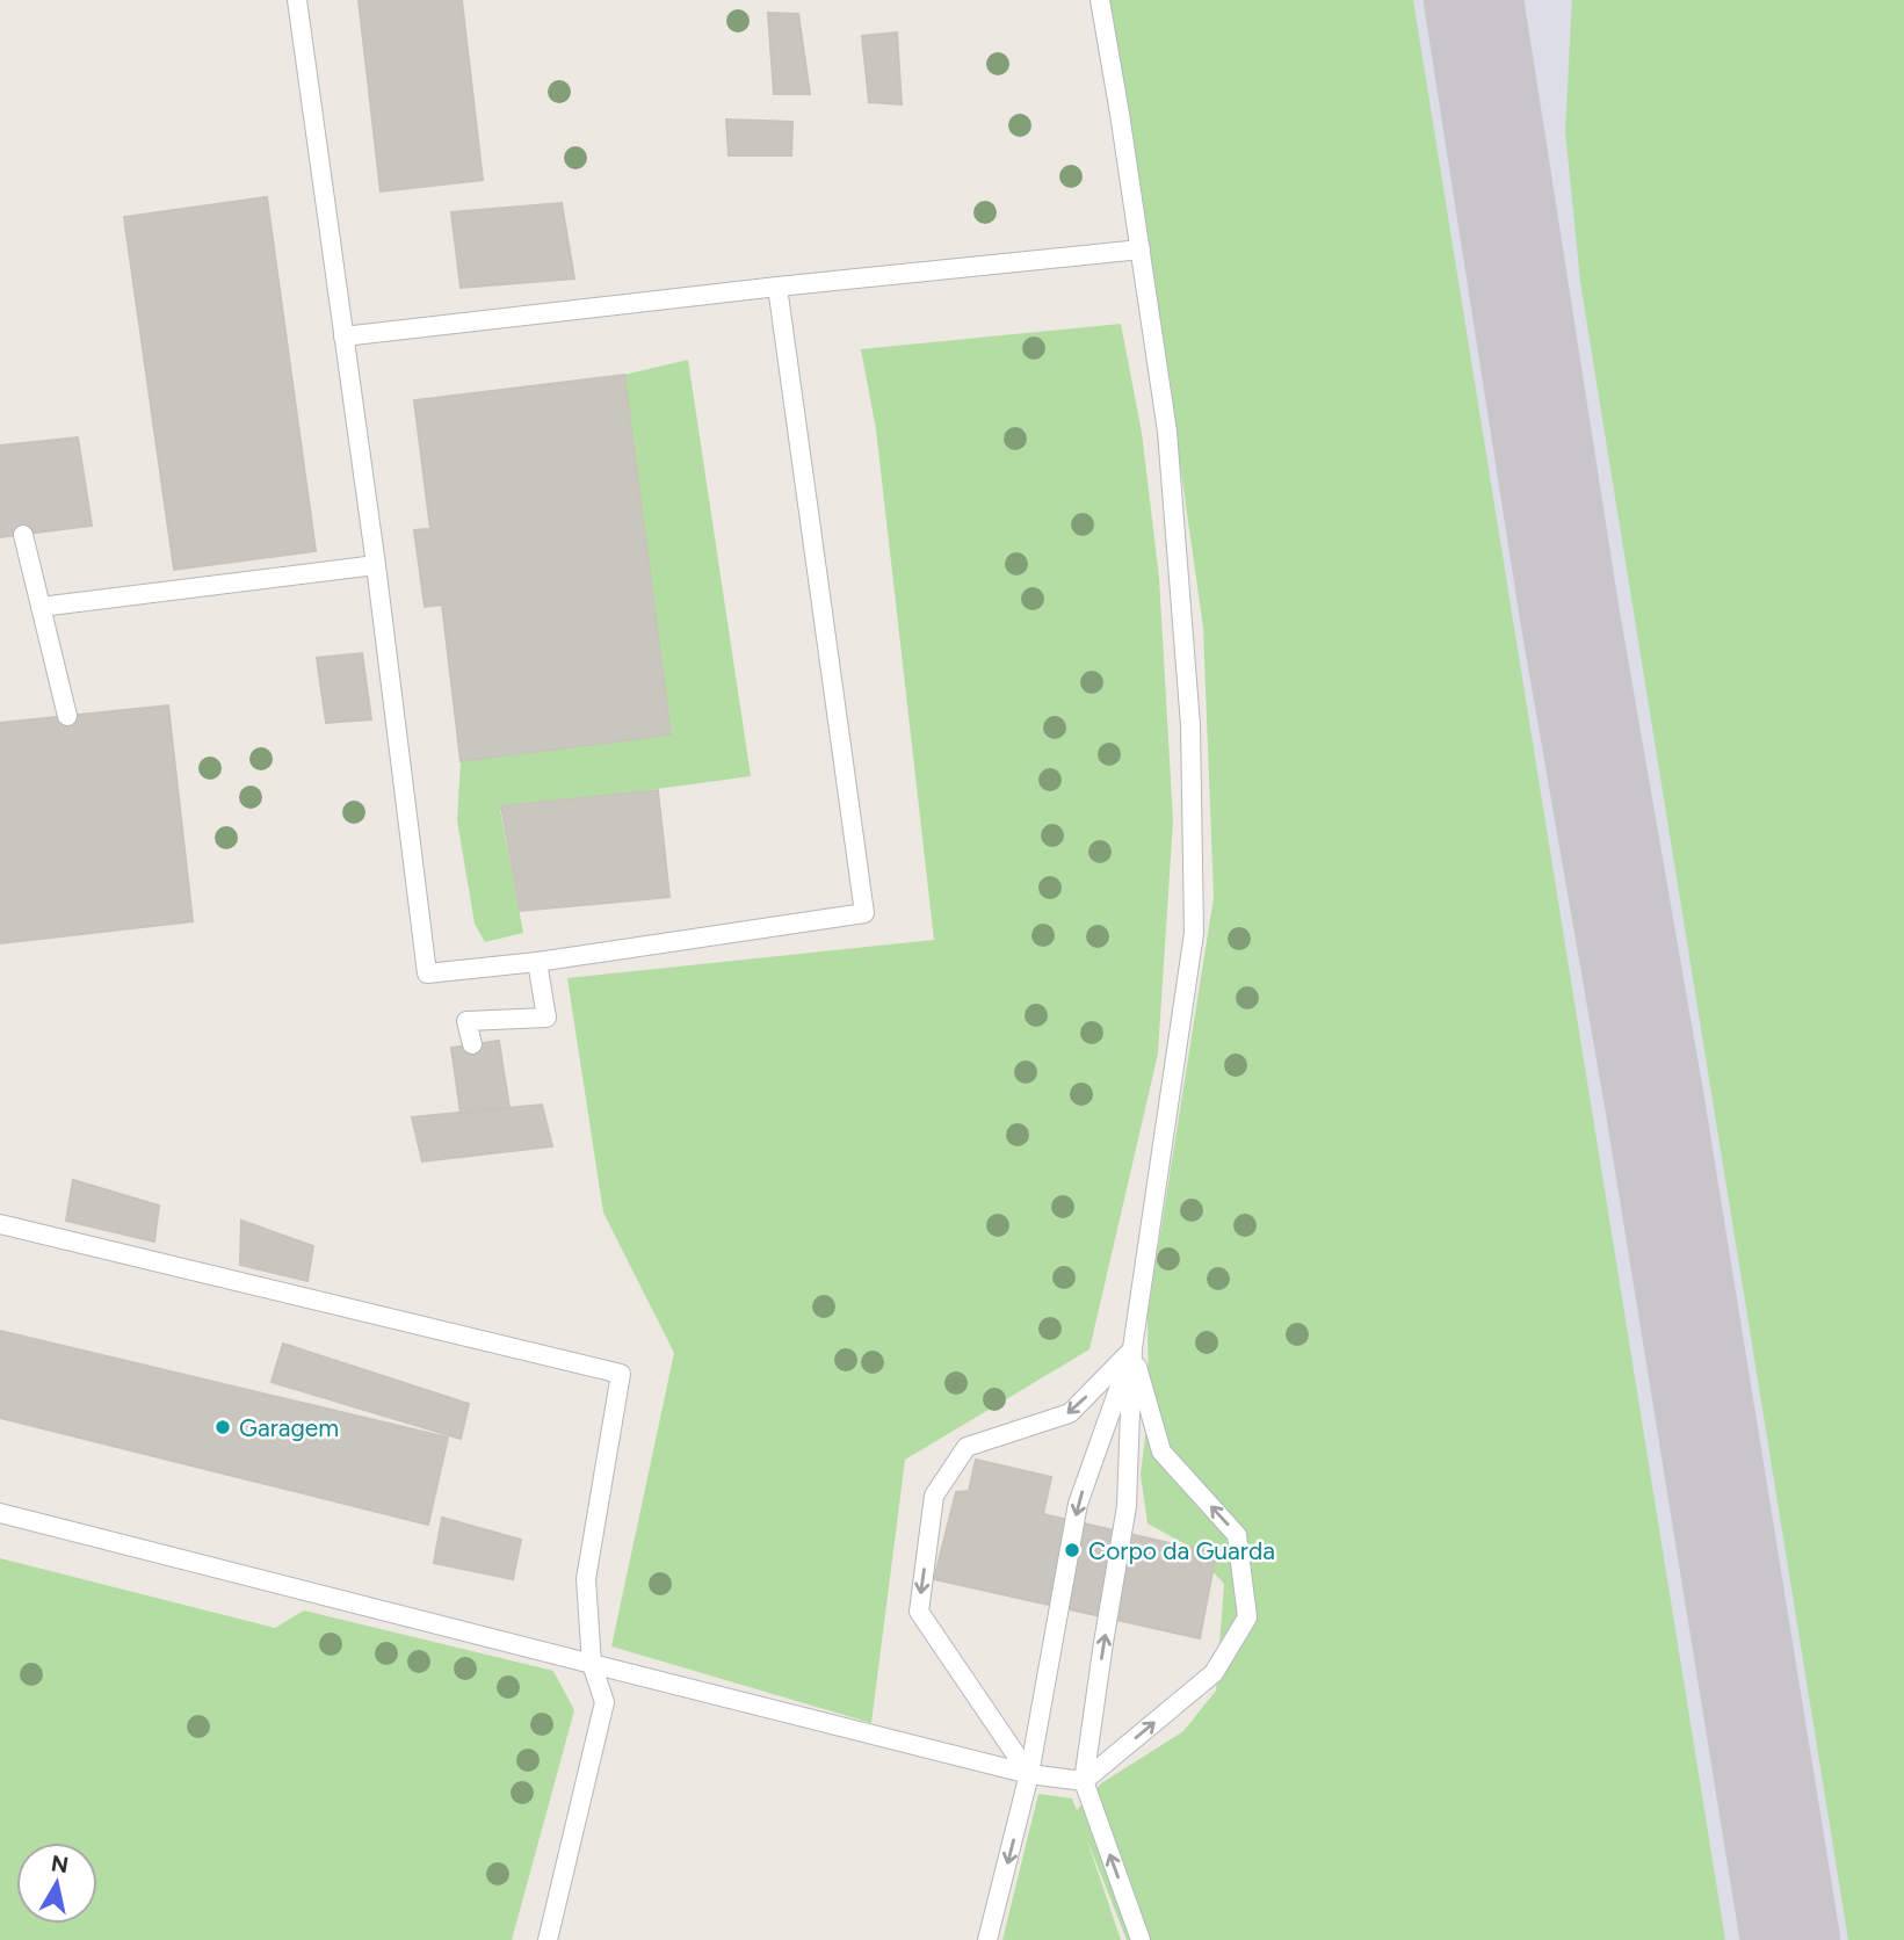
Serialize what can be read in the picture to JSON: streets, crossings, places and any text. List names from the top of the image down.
{
  "places": ["Garagem", "Corpo da Guarda"],
  "north": "top"
}
